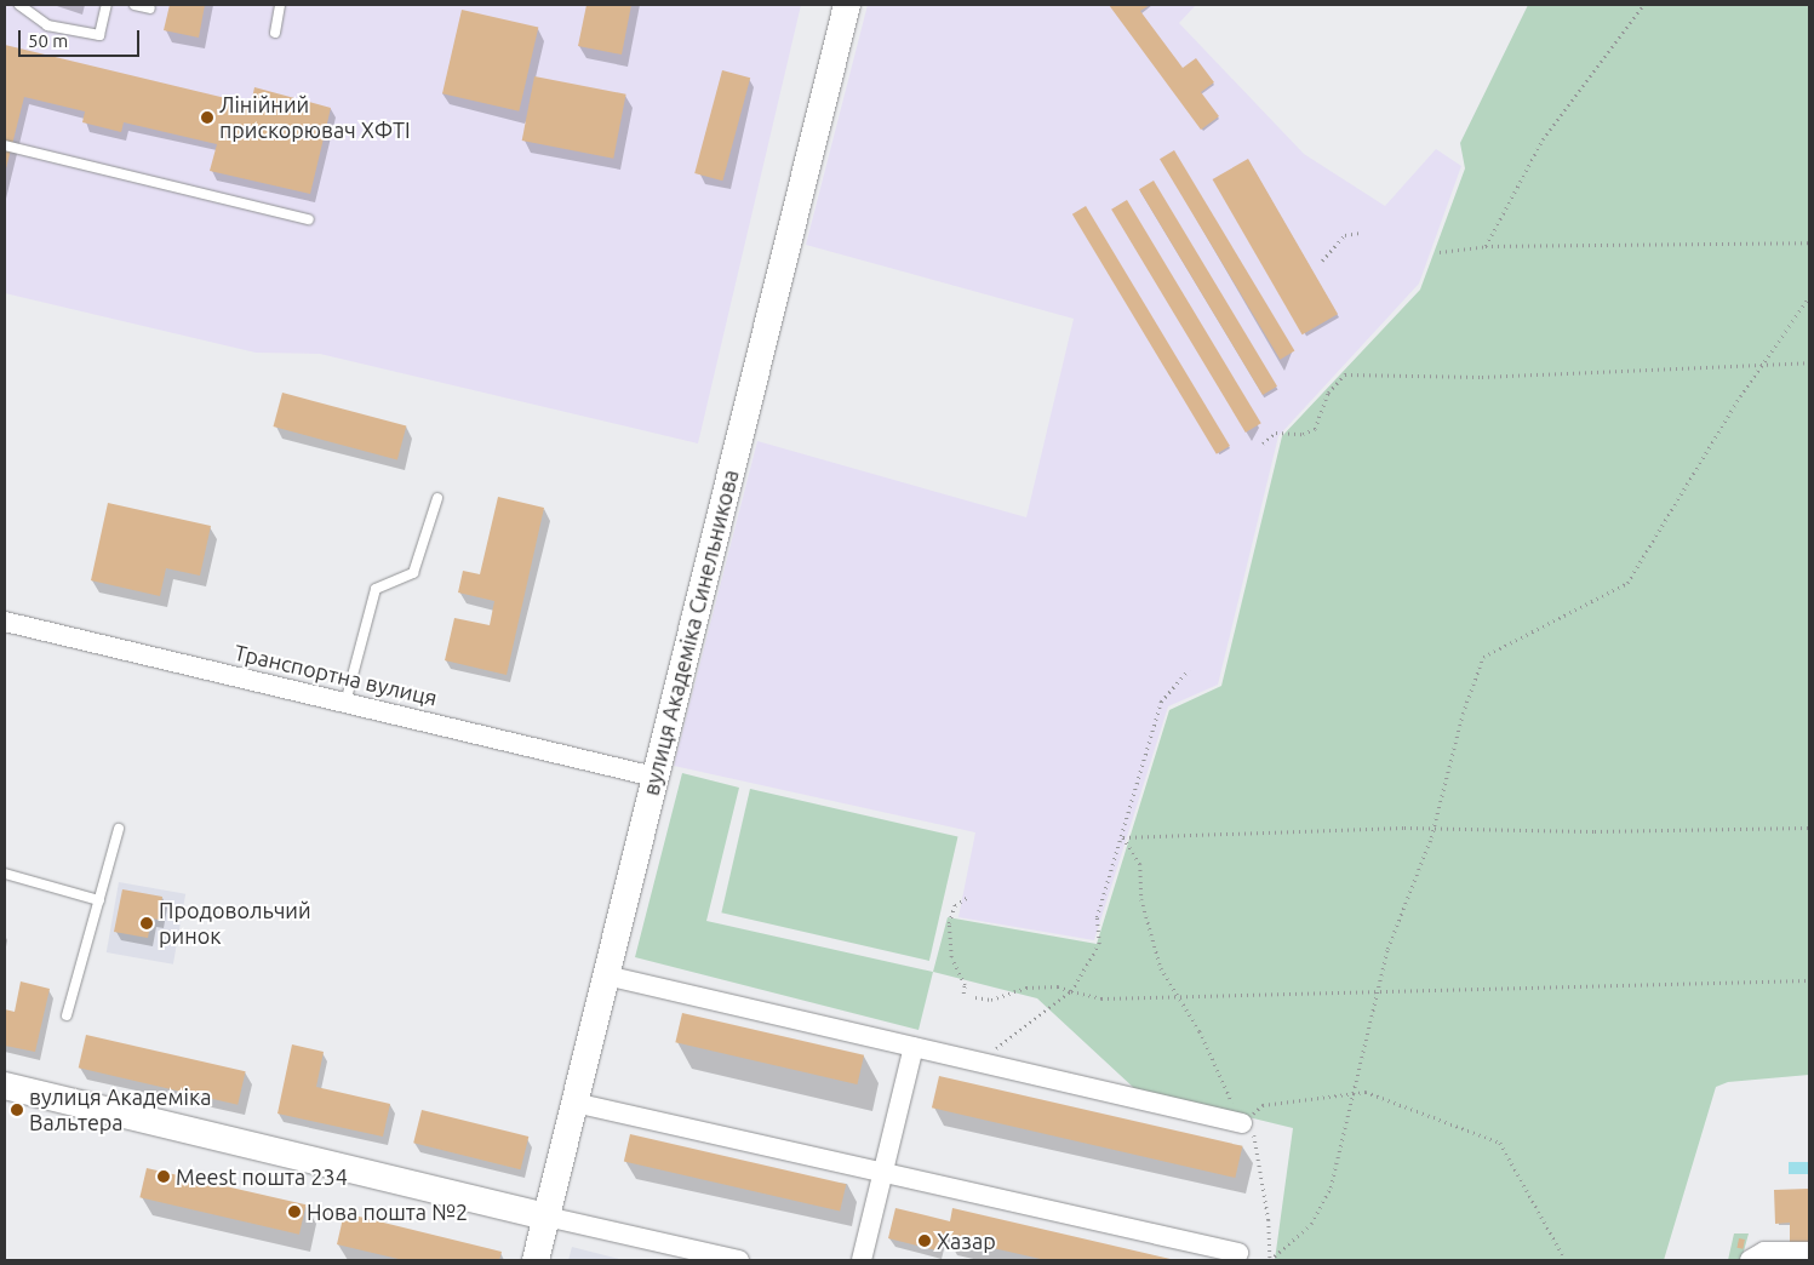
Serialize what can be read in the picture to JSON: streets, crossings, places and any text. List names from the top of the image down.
{
  "streets": {
    "street": ["вулиця Академіка Синельникова", "Транспортна вулиця"]
  },
  "crossings": [
    ["вулиця Академіка Синельникова", "Транспортна вулиця"]
  ],
  "places": [
    "Лінійний прискорювач ХФТІ",
    "Продовольчий ринок",
    "вулиця Академіка Вальтера",
    "Meest пошта 234",
    "Нова пошта №2",
    "Хазар"
  ],
  "scale_bar": "50 m"
}
